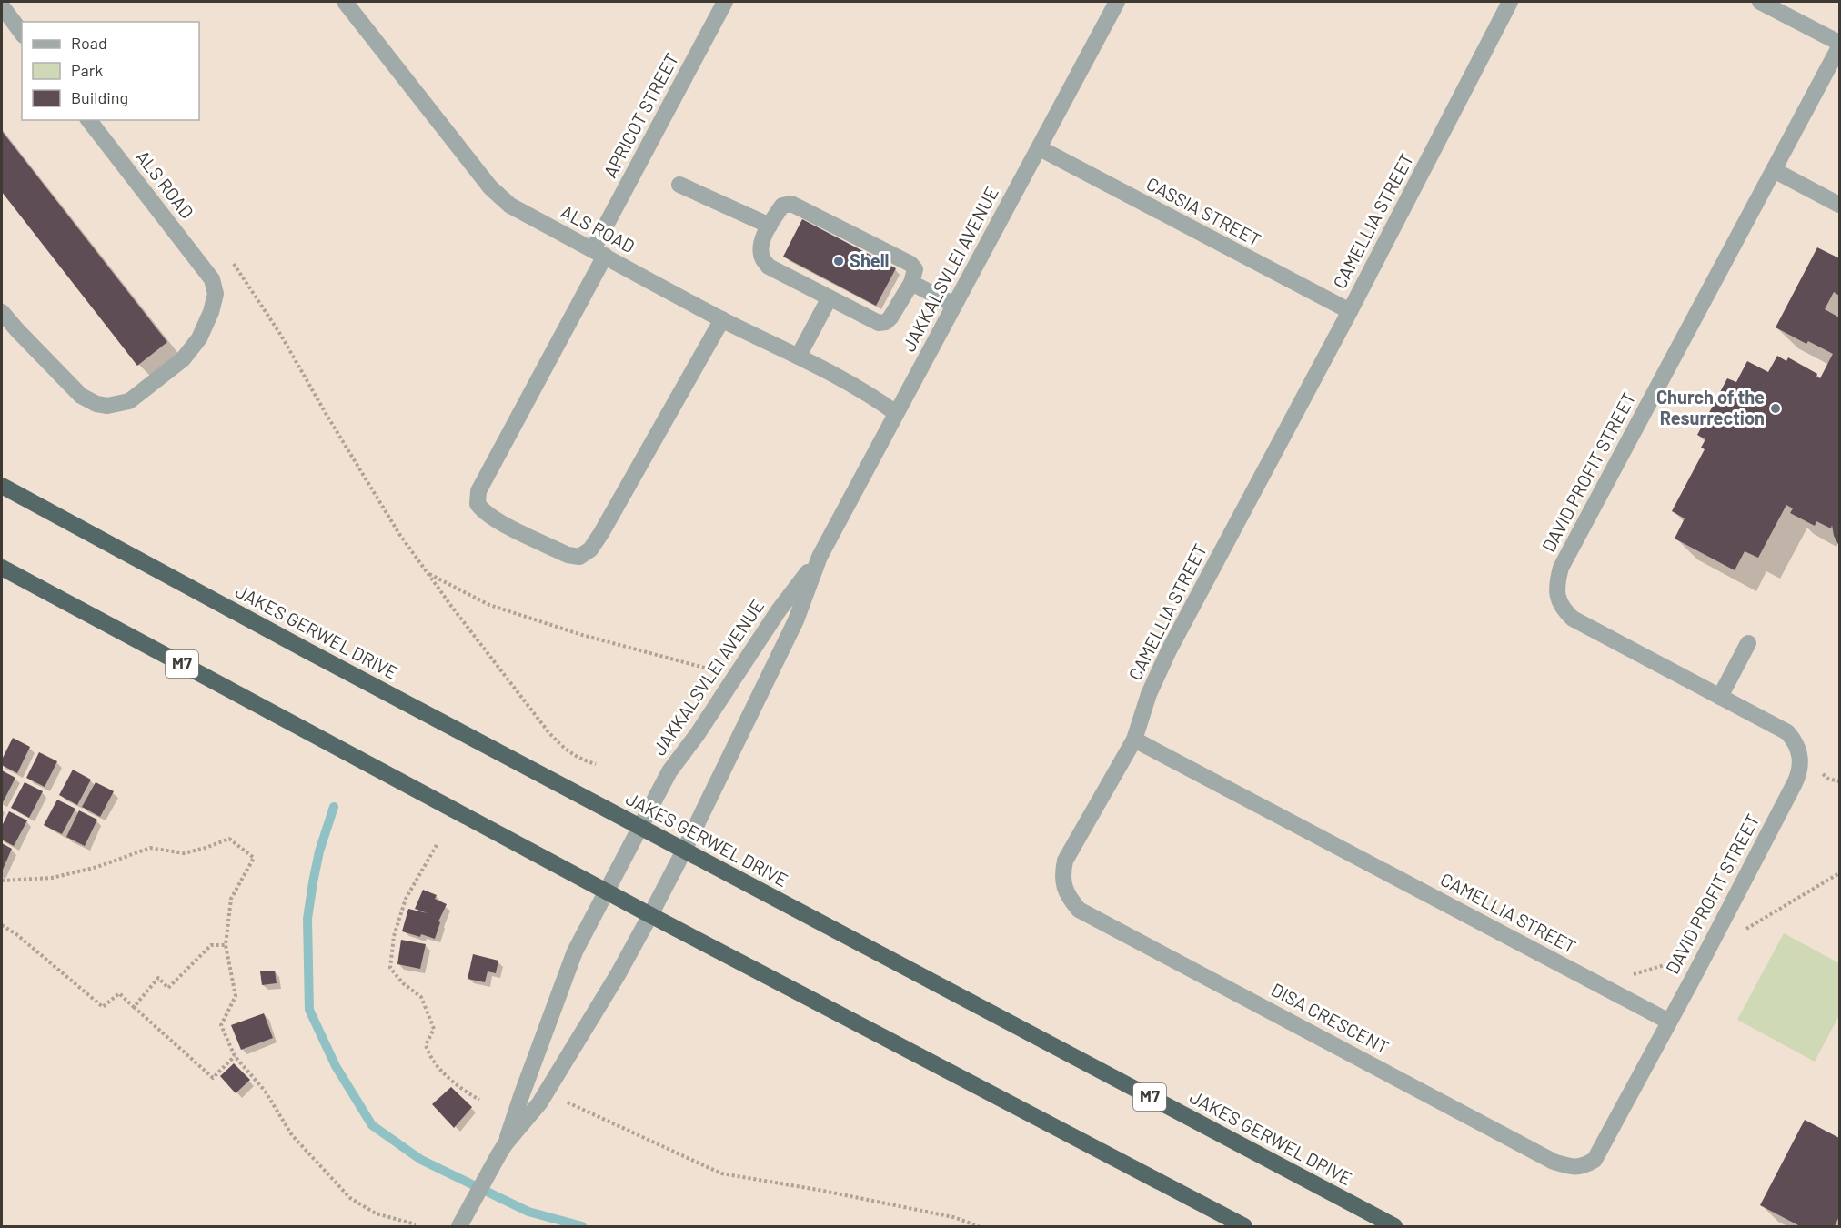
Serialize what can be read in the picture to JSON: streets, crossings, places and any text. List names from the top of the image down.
{
  "streets": {
    "highway": ["JAKES GERWEL DRIVE", "M7"],
    "street": [
      "APRICOT STREET",
      "ALS ROAD",
      "CASSIA STREET",
      "CAMELLIA STREET",
      "JAKKALSVLEI AVENUE",
      "DAVID PROFIT STREET",
      "DISA CRESCENT"
    ]
  },
  "crossings": [
    ["APRICOT STREET", "ALS ROAD"],
    ["ALS ROAD", "JAKKALSVLEI AVENUE"],
    ["CASSIA STREET", "CAMELLIA STREET"],
    ["CASSIA STREET", "JAKKALSVLEI AVENUE"],
    ["CAMELLIA STREET", "DAVID PROFIT STREET"],
    ["CAMELLIA STREET", "DISA CRESCENT"],
    ["JAKKALSVLEI AVENUE", "JAKES GERWEL DRIVE"],
    ["JAKKALSVLEI AVENUE", "M7"],
    ["DAVID PROFIT STREET", "DISA CRESCENT"]
  ],
  "places": ["Shell", "Church of the Resurrection"],
  "legend": ["Road", "Park", "Building"]
}
